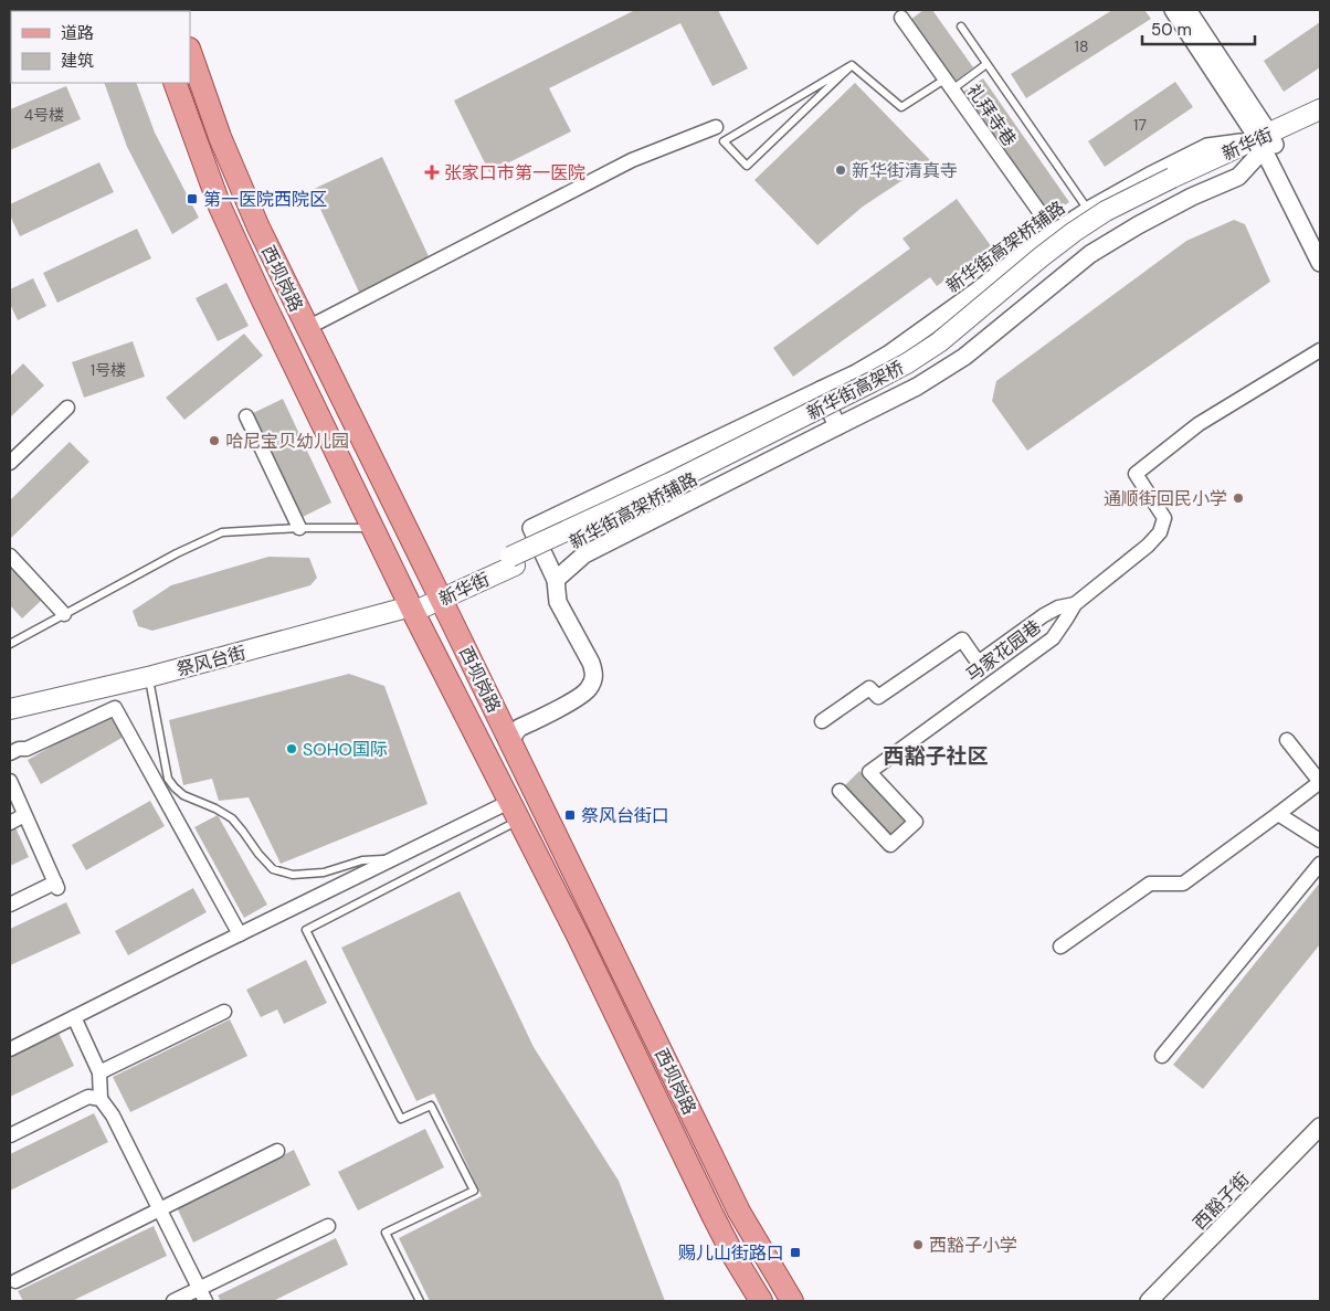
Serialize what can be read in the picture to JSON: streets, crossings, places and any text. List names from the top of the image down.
{
  "streets": {
    "main road": [
      "新华街",
      "西坝岗路",
      "新华街高架桥",
      "祭风台街"
    ],
    "street": [
      "礼拜寺巷",
      "新华街高架桥辅路",
      "马家花园巷",
      "西豁子街"
    ]
  },
  "crossings": [
    ["礼拜寺巷", "新华街高架桥辅路"],
    ["新华街", "新华街高架桥辅路"],
    ["新华街", "西坝岗路"],
    ["新华街", "新华街高架桥"],
    ["新华街", "祭风台街"],
    ["西坝岗路", "祭风台街"]
  ],
  "districts": ["西豁子社区"],
  "places": {
    "other": [
      "新华街清真寺",
      "哈尼宝贝幼儿园",
      "通顺街回民小学",
      "SOHO国际",
      "西豁子小学"
    ],
    "health": ["张家口市第一医院"],
    "transit": ["第一医院西院区", "祭风台街口", "赐儿山街路口"]
  },
  "house_numbers": [
    "18",
    "4号楼",
    "17",
    "1号楼"
  ],
  "legend": ["道路", "建筑"],
  "scale_bar": "50 m"
}
